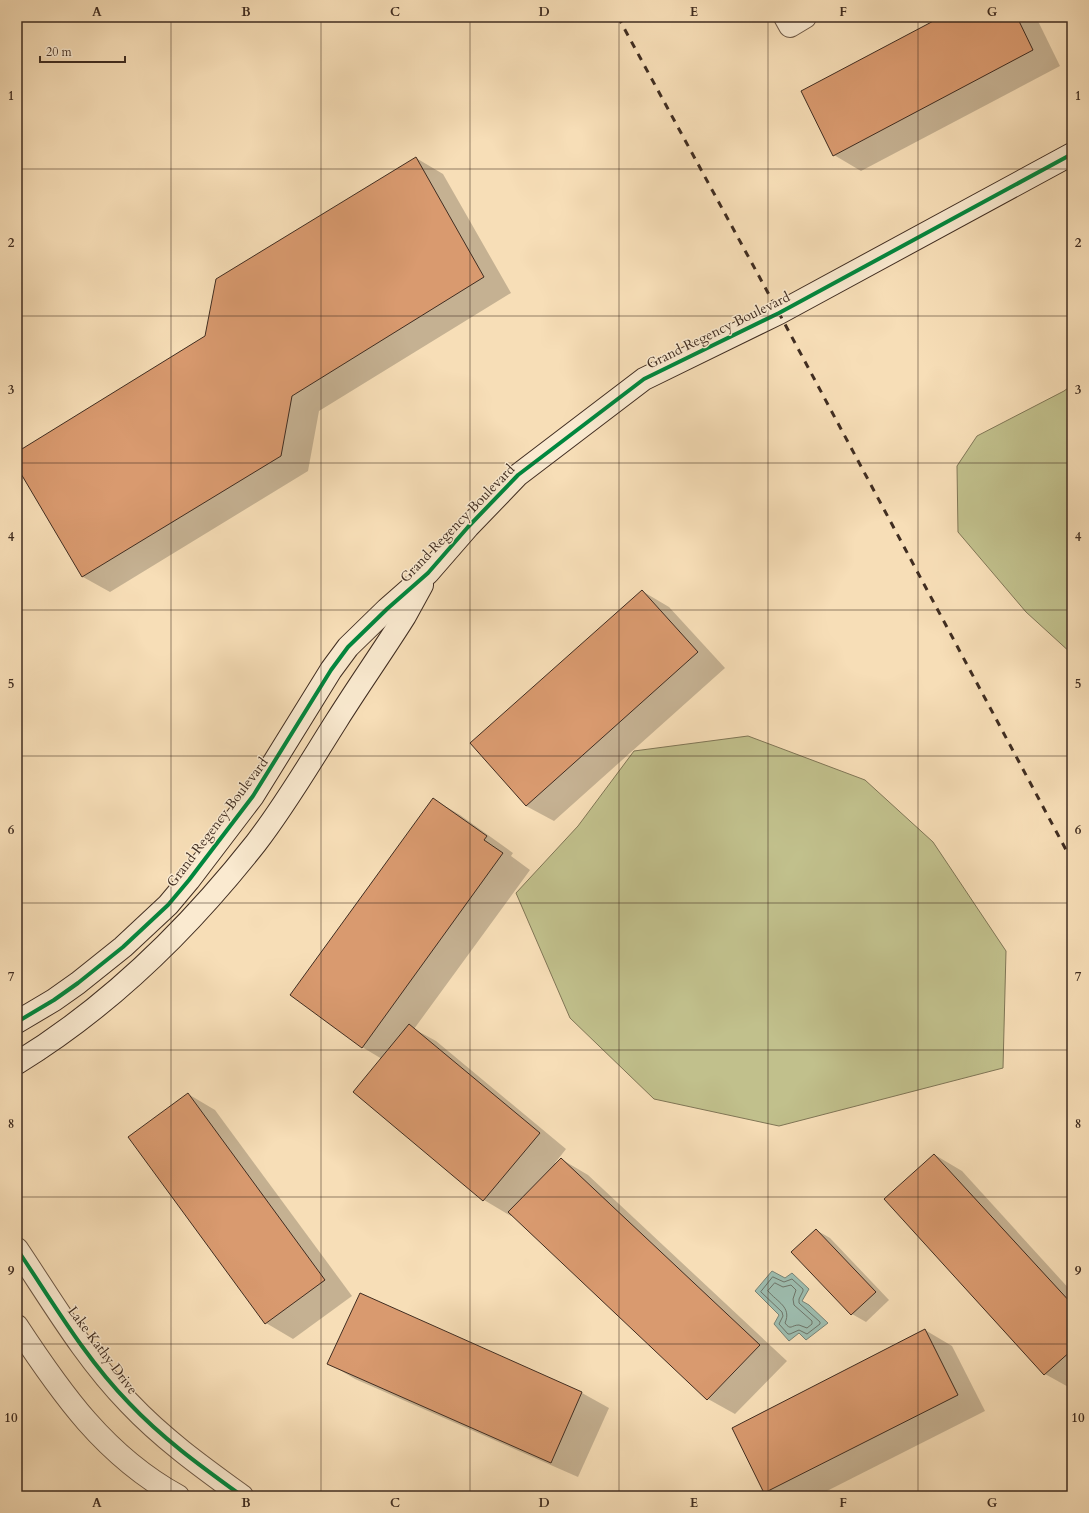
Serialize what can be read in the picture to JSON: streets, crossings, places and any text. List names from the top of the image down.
{
  "streets": {
    "street": ["Grand Regency Boulevard", "Lake Kathy Drive"]
  },
  "scale_bar": "20 m",
  "grid": {
    "columns": [
      "A",
      "B",
      "C",
      "D",
      "E",
      "F",
      "G"
    ],
    "rows": [
      "1",
      "2",
      "3",
      "4",
      "5",
      "6",
      "7",
      "8",
      "9",
      "10"
    ]
  }
}
